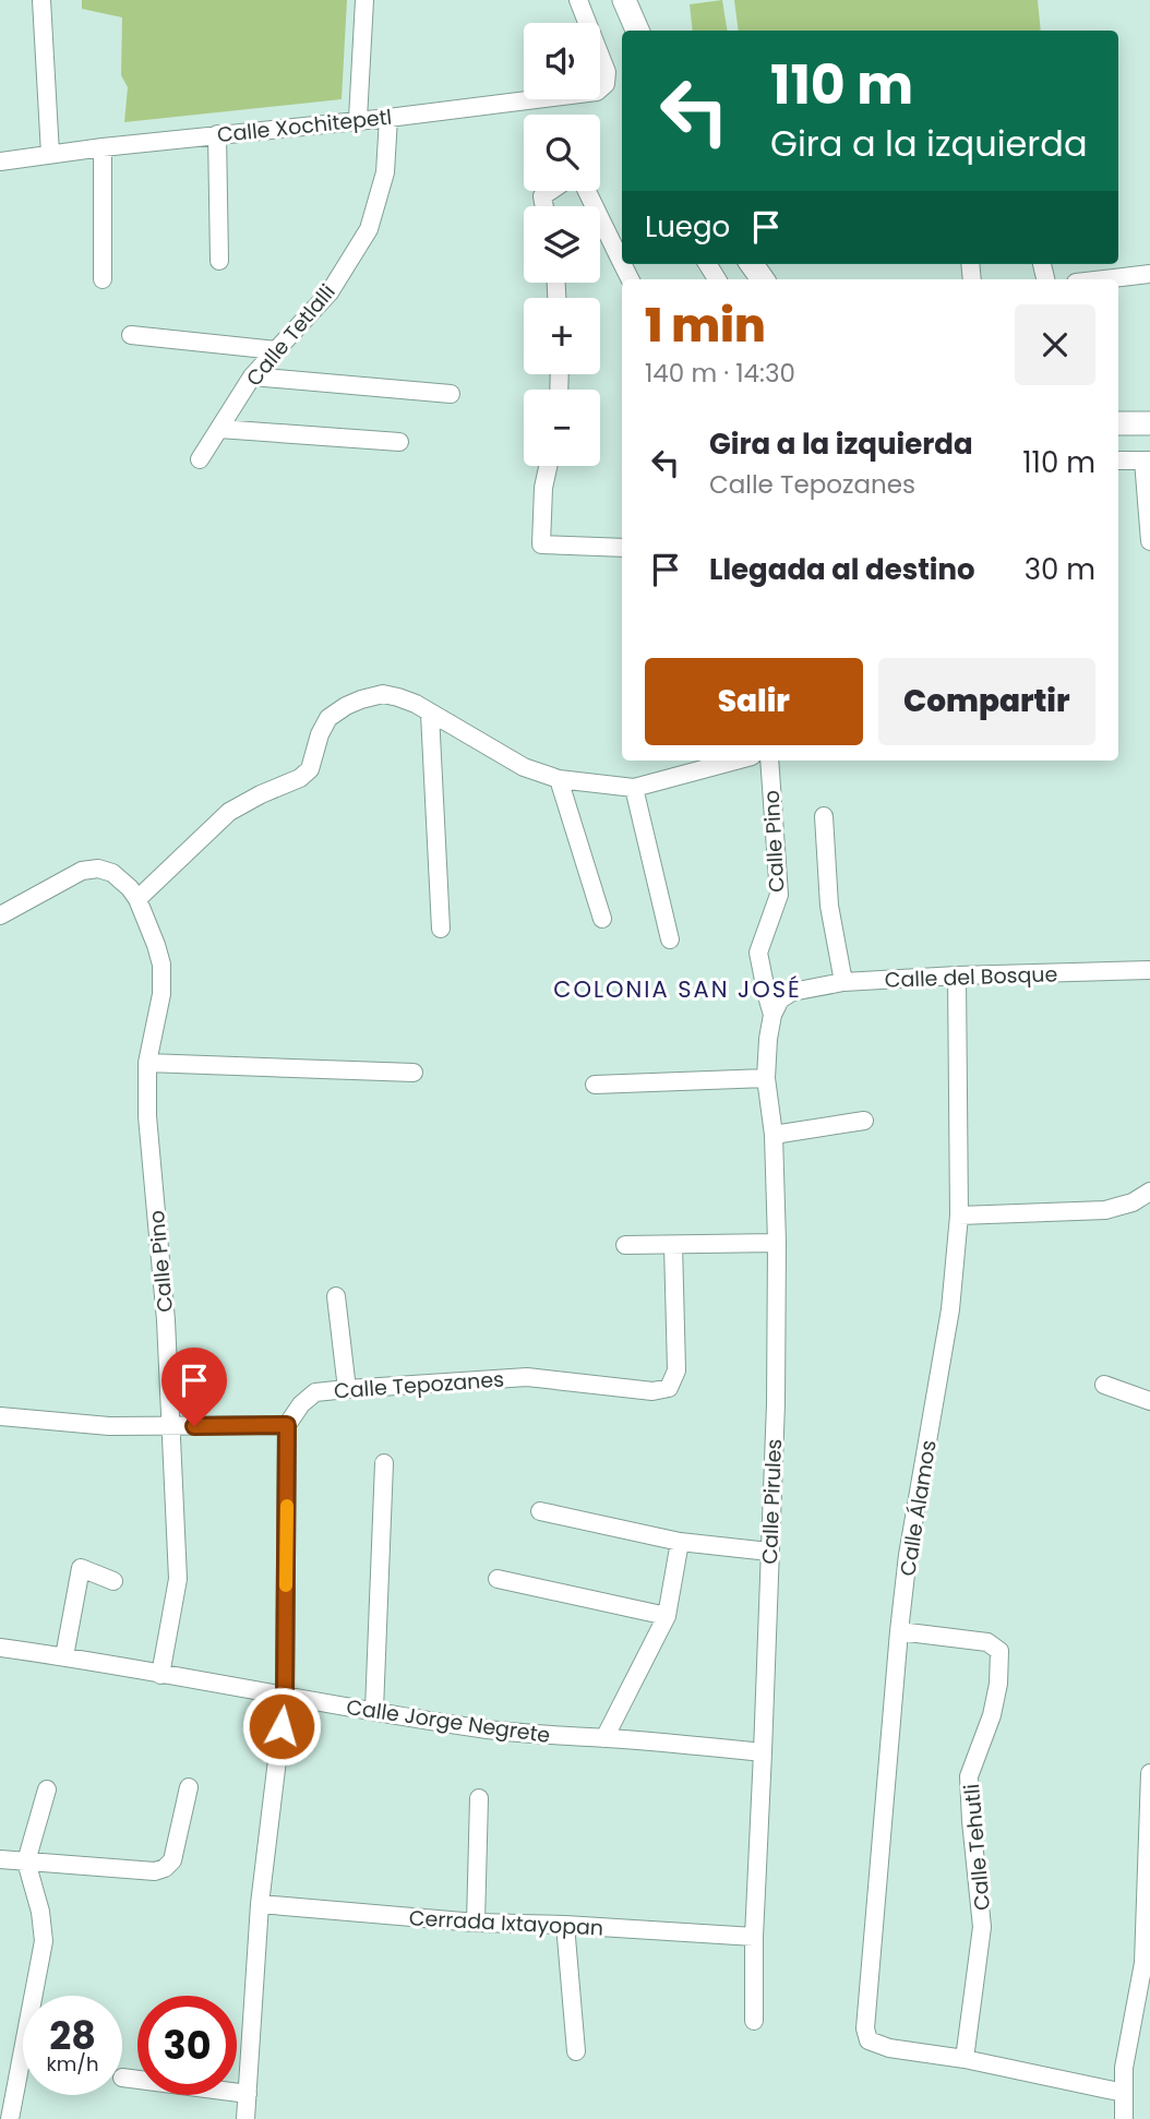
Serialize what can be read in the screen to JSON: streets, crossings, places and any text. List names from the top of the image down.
{
  "streets": {
    "street": [
      "Calle Xochitepetl",
      "Calle Tetlalli",
      "Calle Pino",
      "Calle del Bosque",
      "Calle Tepozanes",
      "Calle Pirules",
      "Calle Álamos",
      "Calle Jorge Negrete",
      "Calle Tehutli",
      "Cerrada Ixtayopan"
    ]
  },
  "crossings": [
    ["Calle Xochitepetl", "Calle Tetlalli"],
    ["Calle Pino", "Calle del Bosque"],
    ["Calle Pino", "Calle Pirules"],
    ["Calle Pino", "Calle Jorge Negrete"],
    ["Calle del Bosque", "Calle Pirules"],
    ["Calle del Bosque", "Calle Álamos"],
    ["Calle Pirules", "Calle Jorge Negrete"],
    ["Calle Pirules", "Cerrada Ixtayopan"],
    ["Calle Álamos", "Calle Tehutli"]
  ],
  "districts": ["COLONIA SAN JOSÉ"],
  "page": {
    "map_buttons": ["+", "−"],
    "turn": ["110 m", "Gira a la izquierda"],
    "then": "Luego",
    "heading": ["1 min", "140 m · 14:30"],
    "list": [
      {
        "name": "Gira a la izquierda",
        "note": "Calle Tepozanes",
        "value": "110 m"
      },
      {
        "name": "Llegada al destino",
        "value": "30 m"
      }
    ],
    "buttons": ["Salir", "Compartir"],
    "speed": "28 km/h",
    "limit": "30"
  }
}
